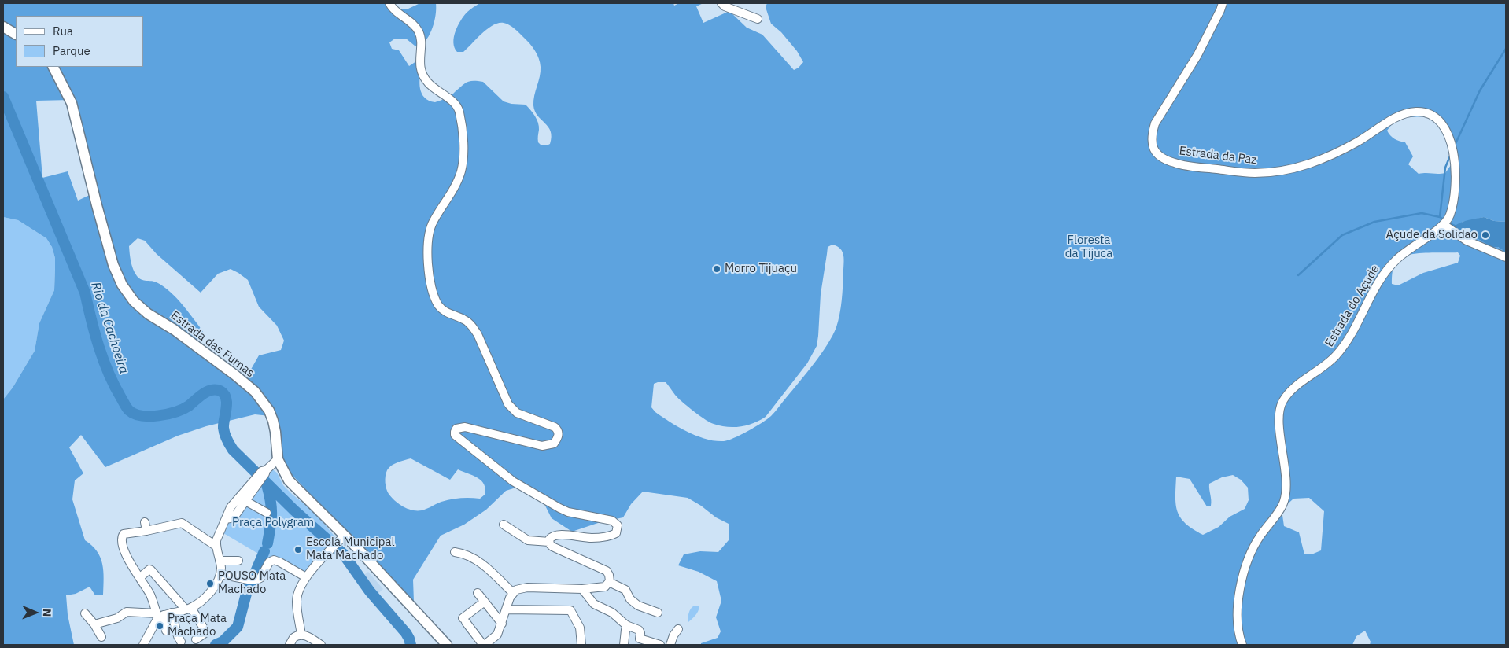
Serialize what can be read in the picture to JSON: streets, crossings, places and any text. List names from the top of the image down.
{
  "streets": {
    "main road": ["Estrada das Furnas"],
    "street": ["Estrada da Paz", "Estrada do Açude"]
  },
  "crossings": [
    ["Estrada da Paz", "Estrada do Açude"]
  ],
  "water": ["Rio da Cachoeira"],
  "parks": ["Floresta da Tijuca", "Praça Polygram"],
  "places": [
    "Açude da Solidão",
    "Morro Tijuaçu",
    "Escola Municipal Mata Machado",
    "POUSO Mata Machado",
    "Praça Mata Machado"
  ],
  "legend": ["Rua", "Parque"],
  "north": "right"
}
